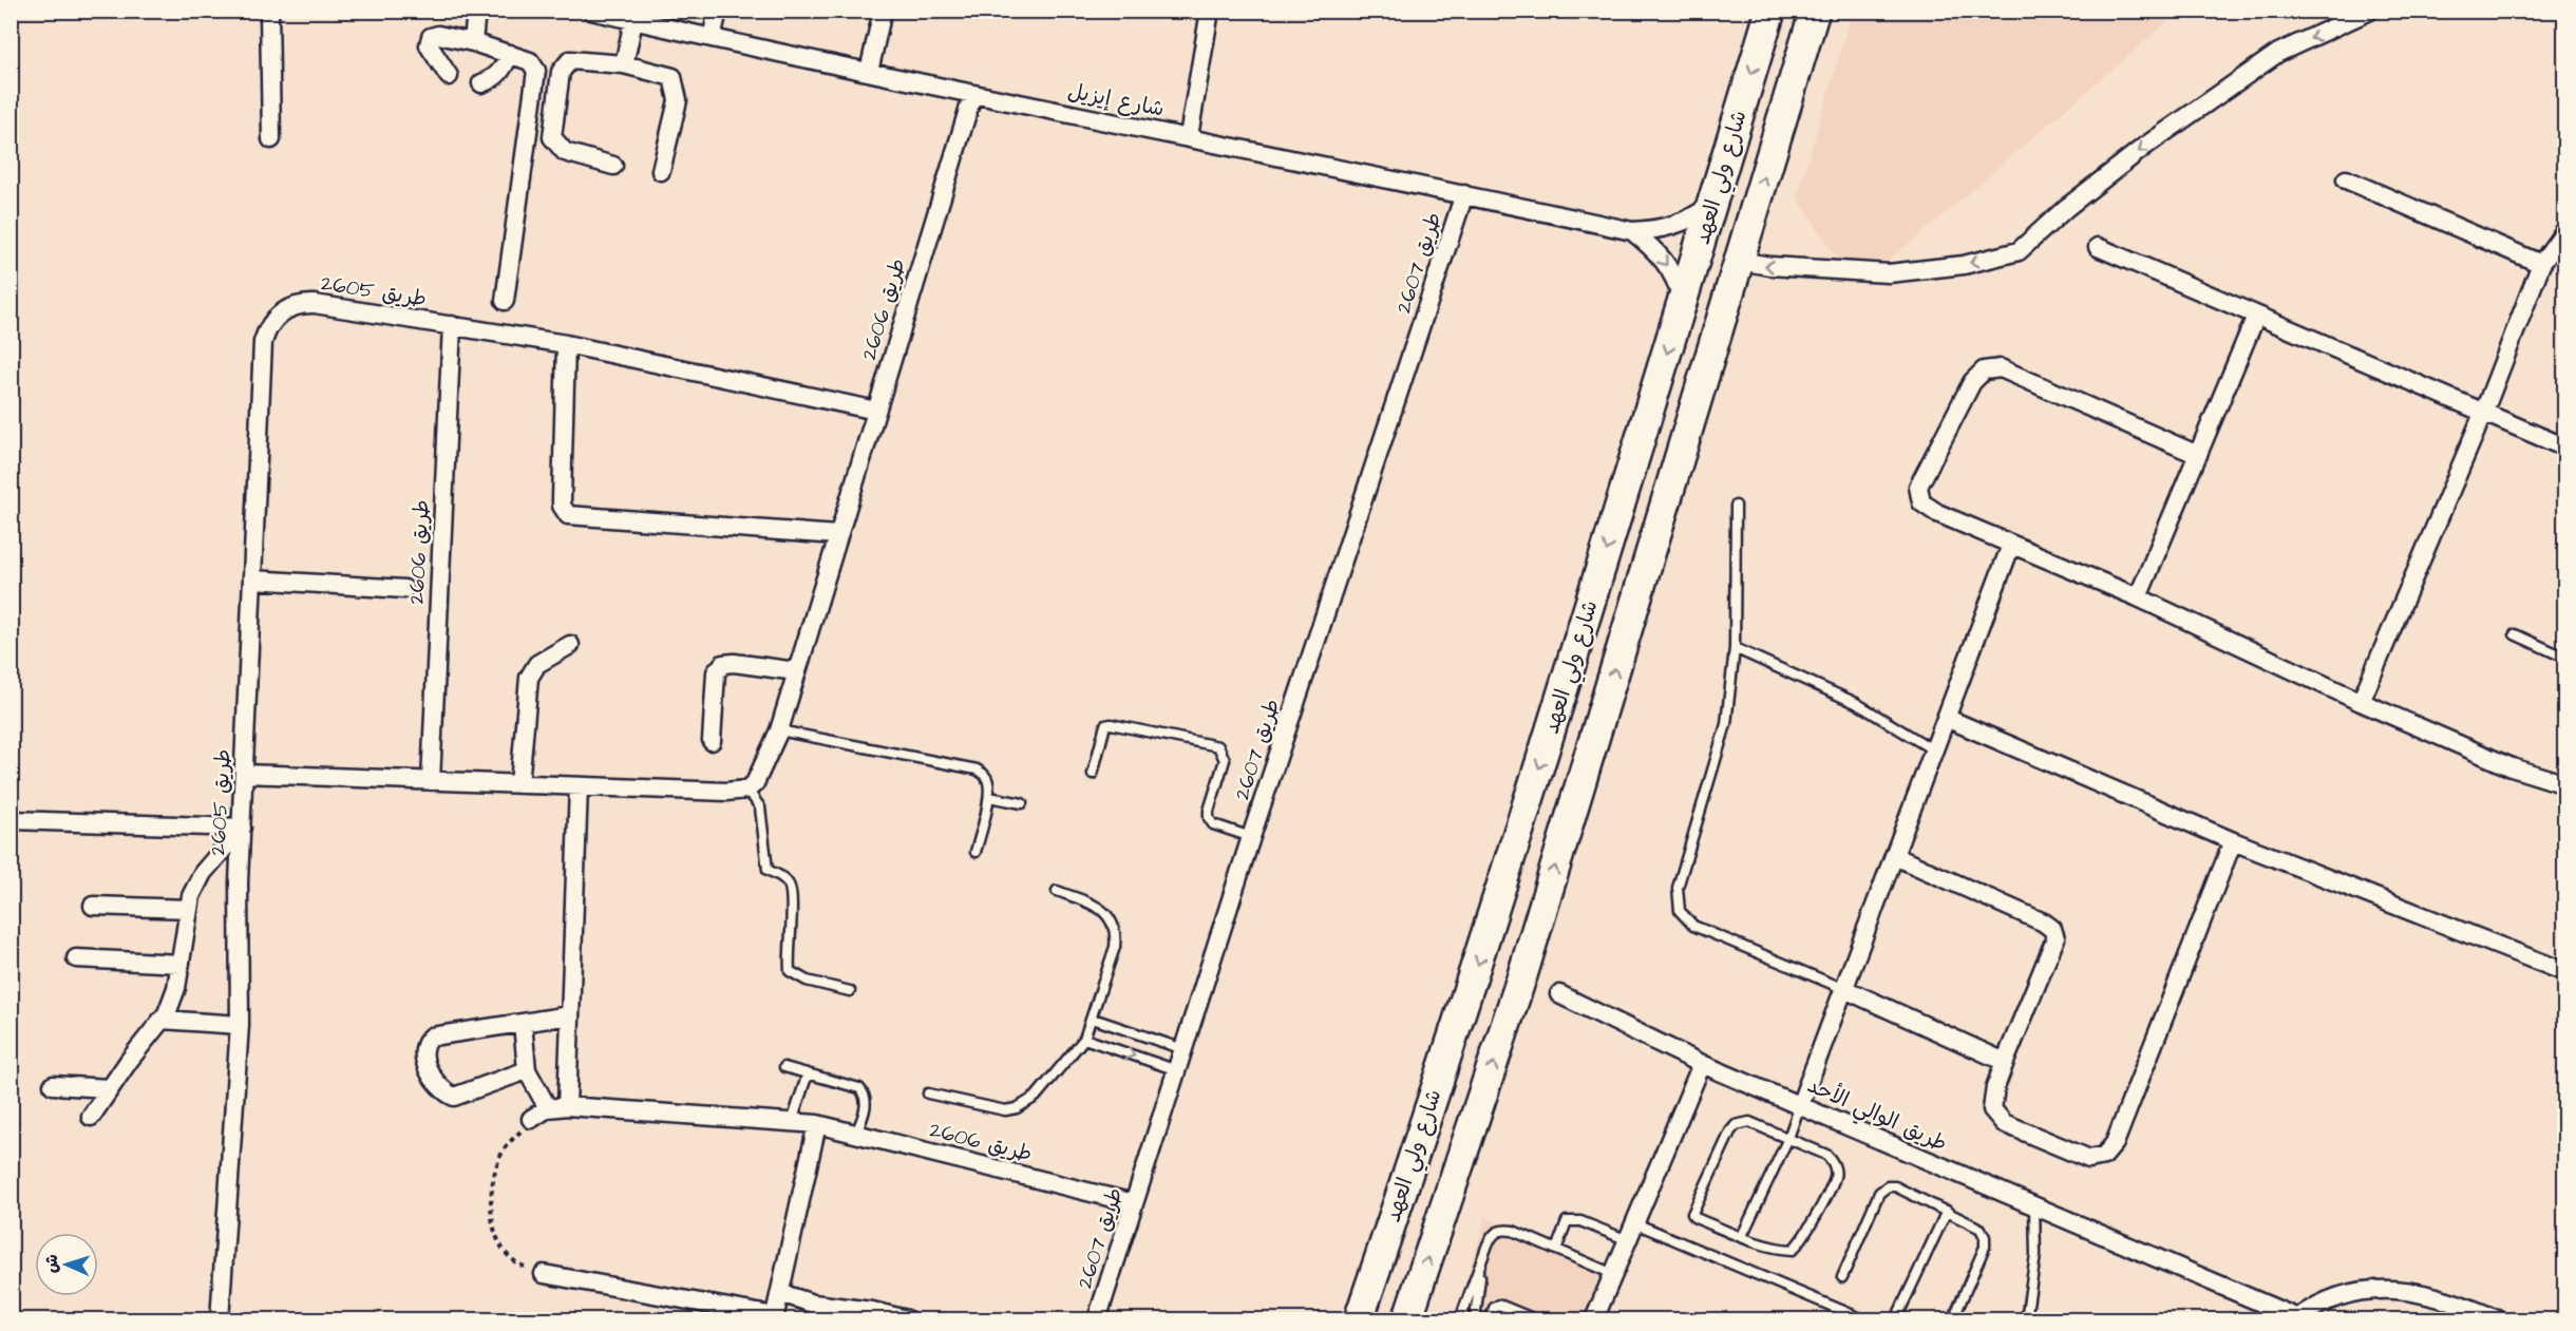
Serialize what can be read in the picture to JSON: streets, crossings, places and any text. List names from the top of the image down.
{
  "streets": {
    "main road": ["شارع ولي العهد"],
    "street": [
      "شارع إيزيل",
      "طريق 2607",
      "طريق 2605",
      "طريق 2606",
      "طريق الوالي الأحد"
    ]
  },
  "crossings": [
    ["شارع إيزيل", "شارع ولي العهد"],
    ["شارع إيزيل", "طريق 2607"],
    ["شارع إيزيل", "طريق 2606"],
    ["طريق 2607", "طريق 2606"],
    ["طريق 2605", "طريق 2606"]
  ],
  "north": "left"
}
